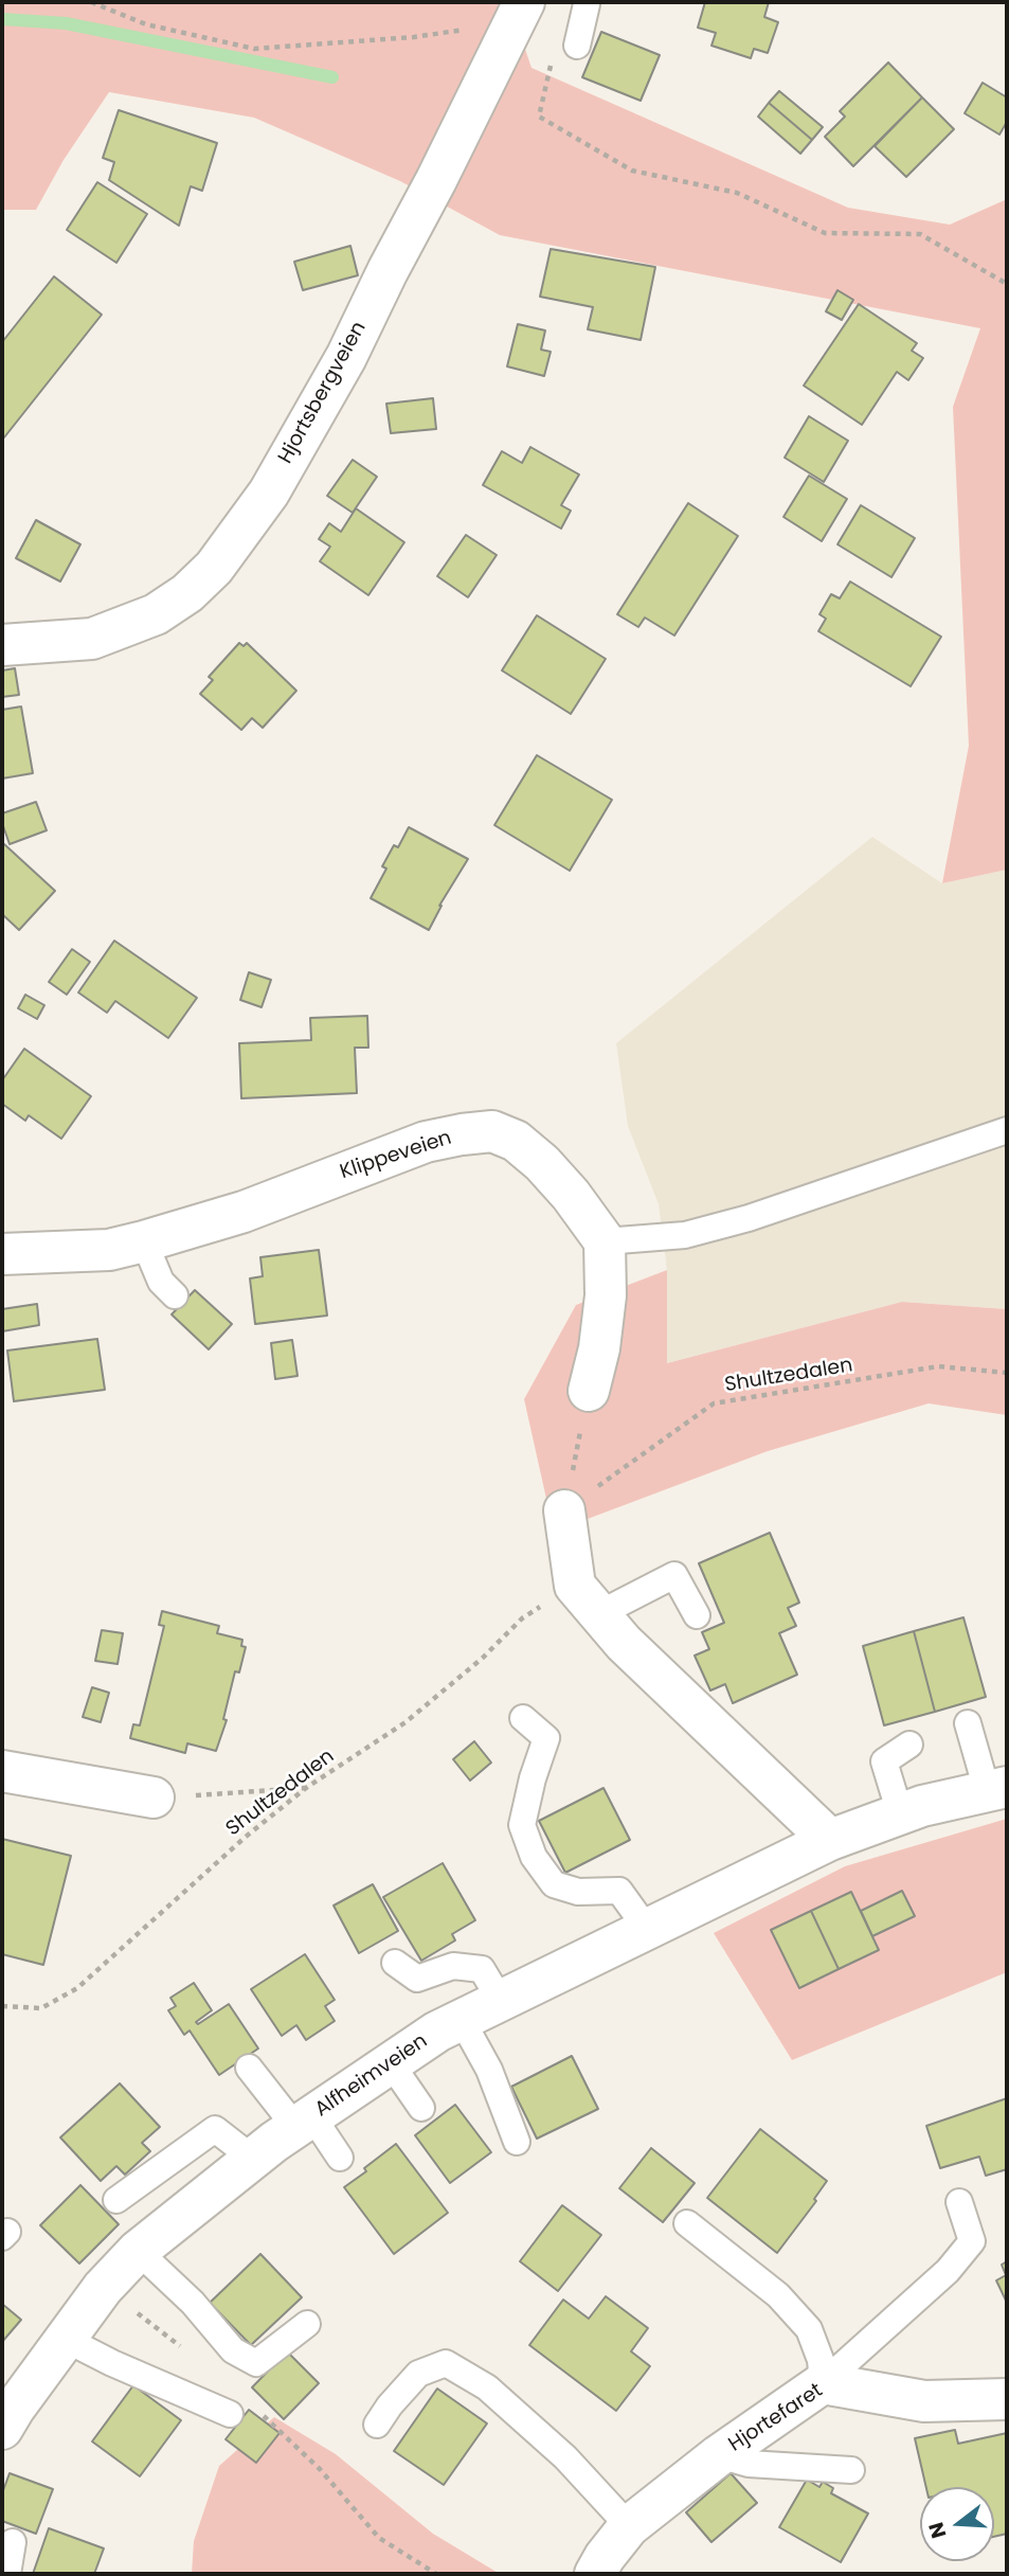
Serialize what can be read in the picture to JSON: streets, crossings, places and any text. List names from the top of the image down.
{
  "streets": {
    "street": [
      "Hjortsbergveien",
      "Klippeveien",
      "Alfheimveien",
      "Hjortefaret"
    ],
    "path": ["Shultzedalen"]
  },
  "north": "left"
}
